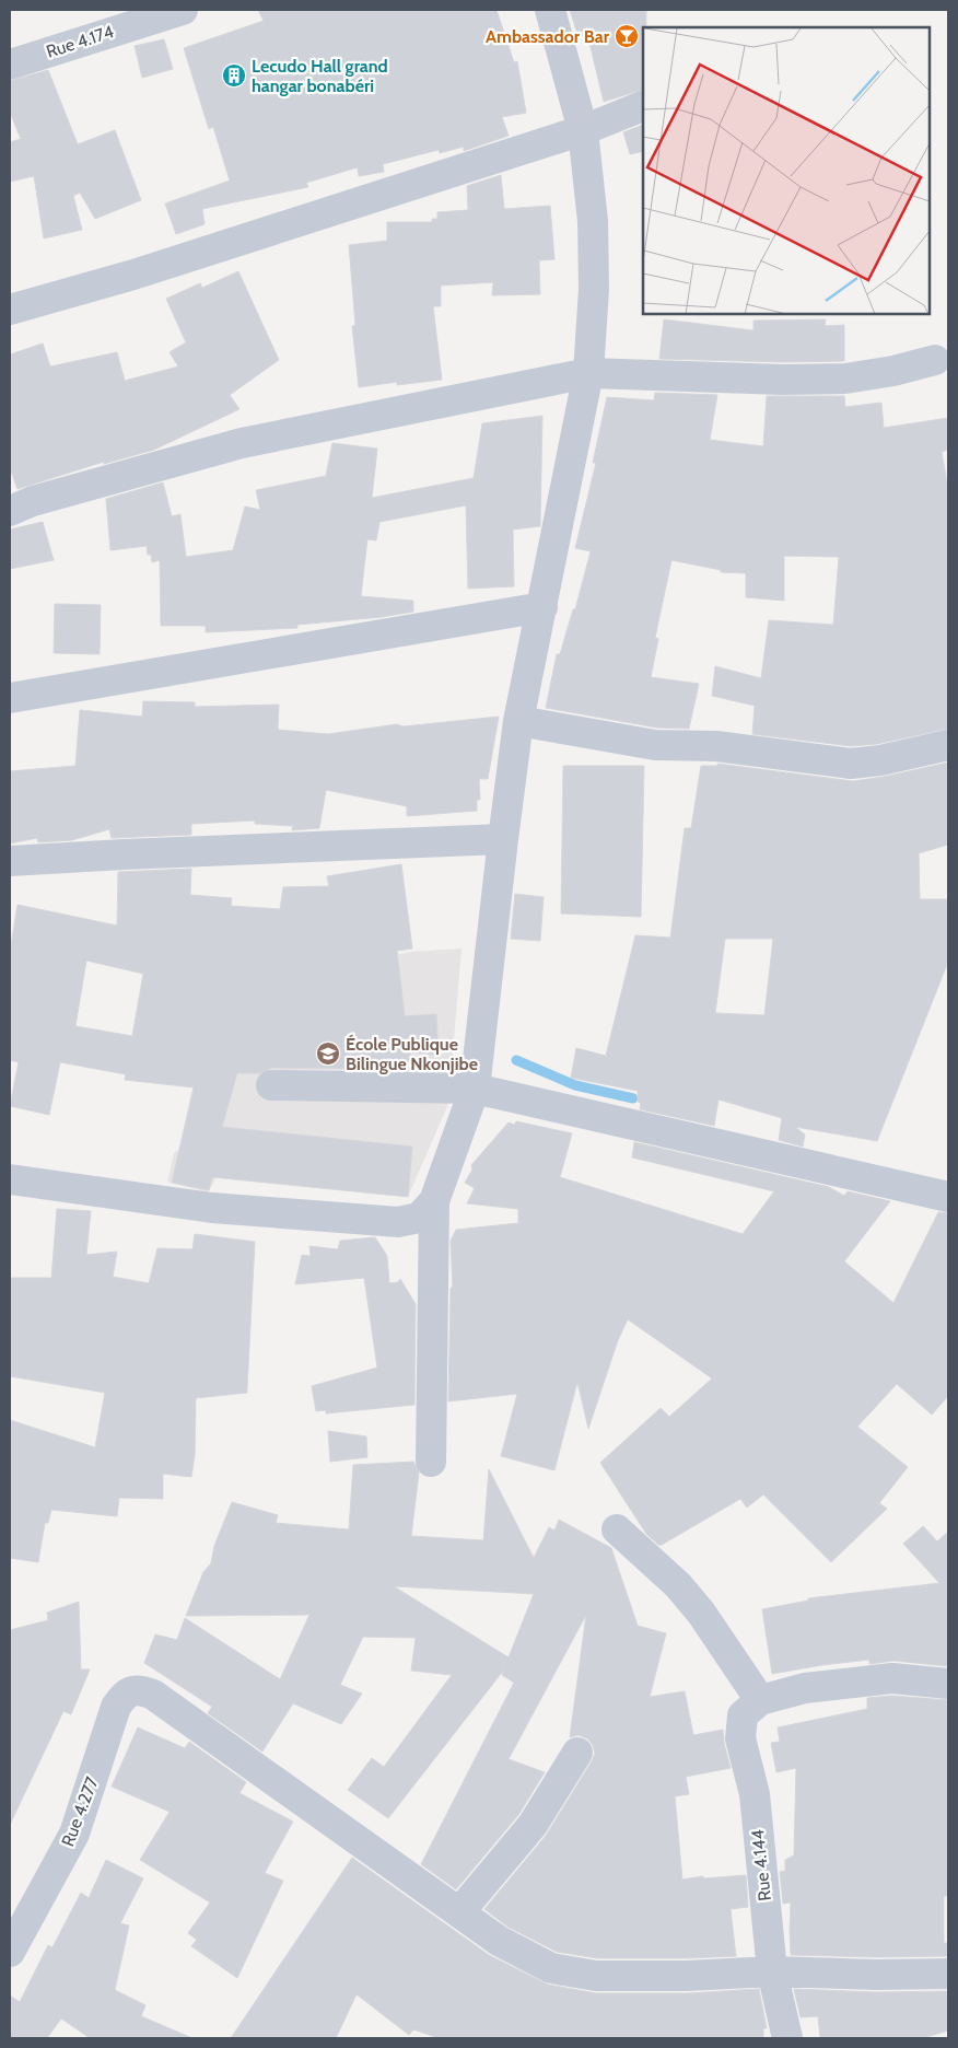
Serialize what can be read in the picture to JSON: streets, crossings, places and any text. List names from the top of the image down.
{
  "streets": {
    "street": ["Rue 4.174", "Rue 4.277", "Rue 4.144"]
  },
  "places": {
    "bar": ["Ambassador Bar"],
    "building": ["Lecudo Hall grand hangar bonabéri"],
    "school or university": ["École Publique Bilingue Nkonjibe"]
  }
}
